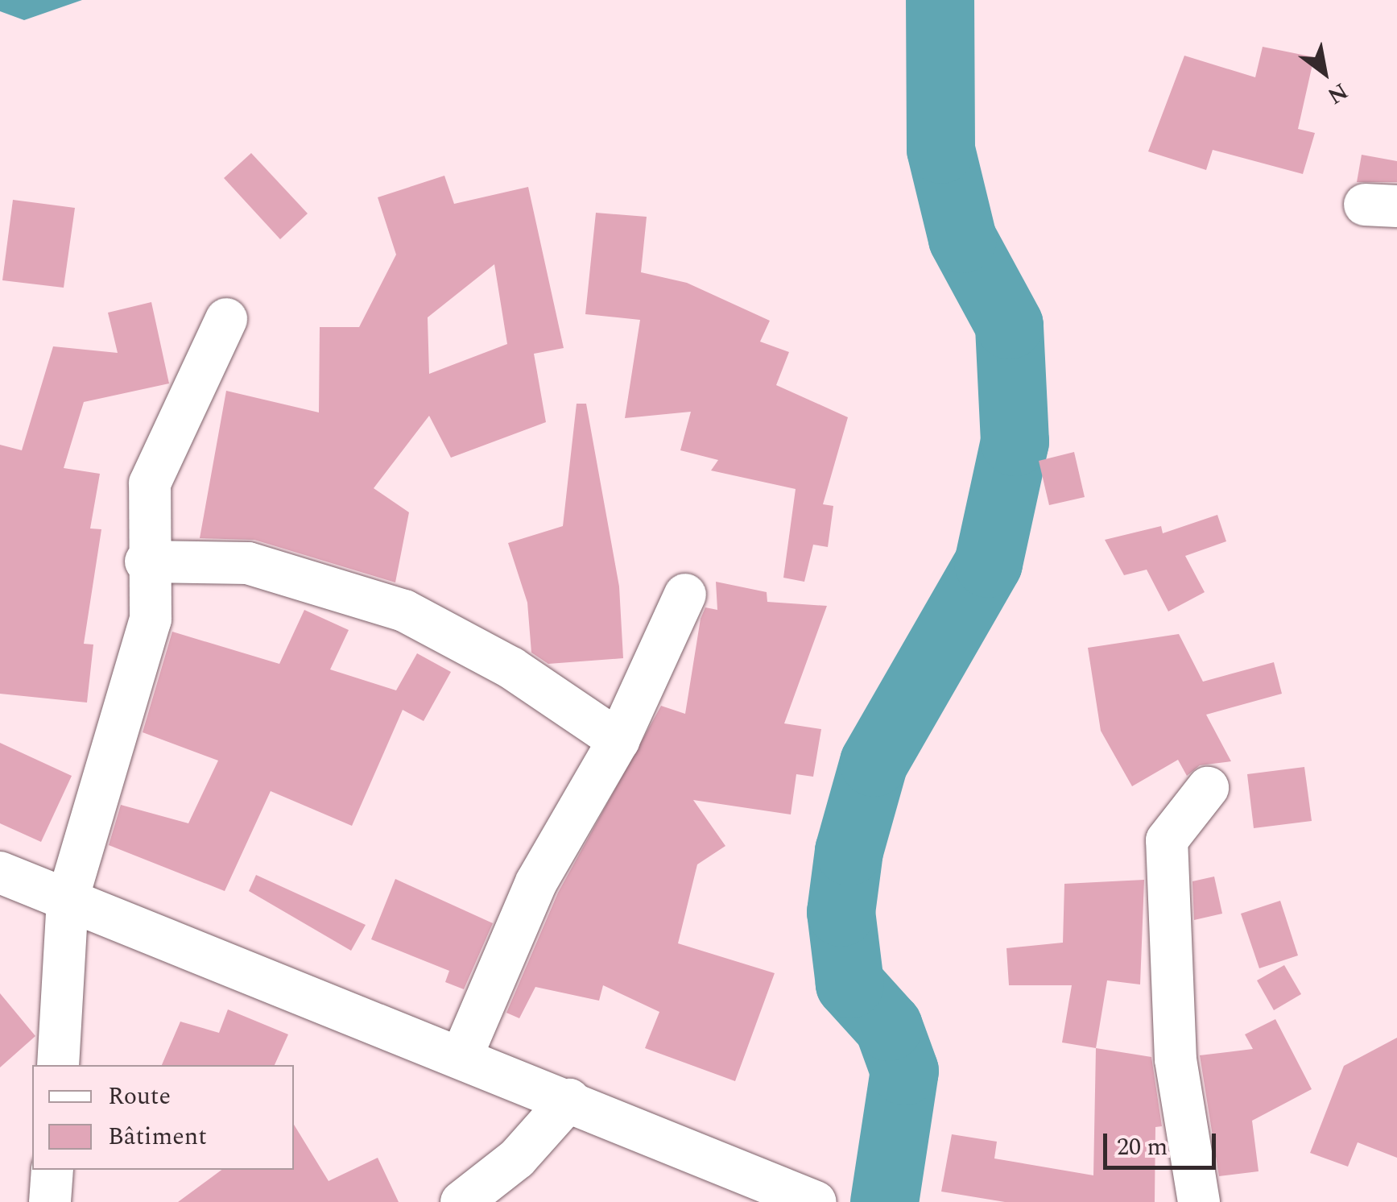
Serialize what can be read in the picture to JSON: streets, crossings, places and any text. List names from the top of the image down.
{
  "legend": ["Route", "Bâtiment"],
  "scale_bar": "20 m",
  "north": "bottom right"
}
